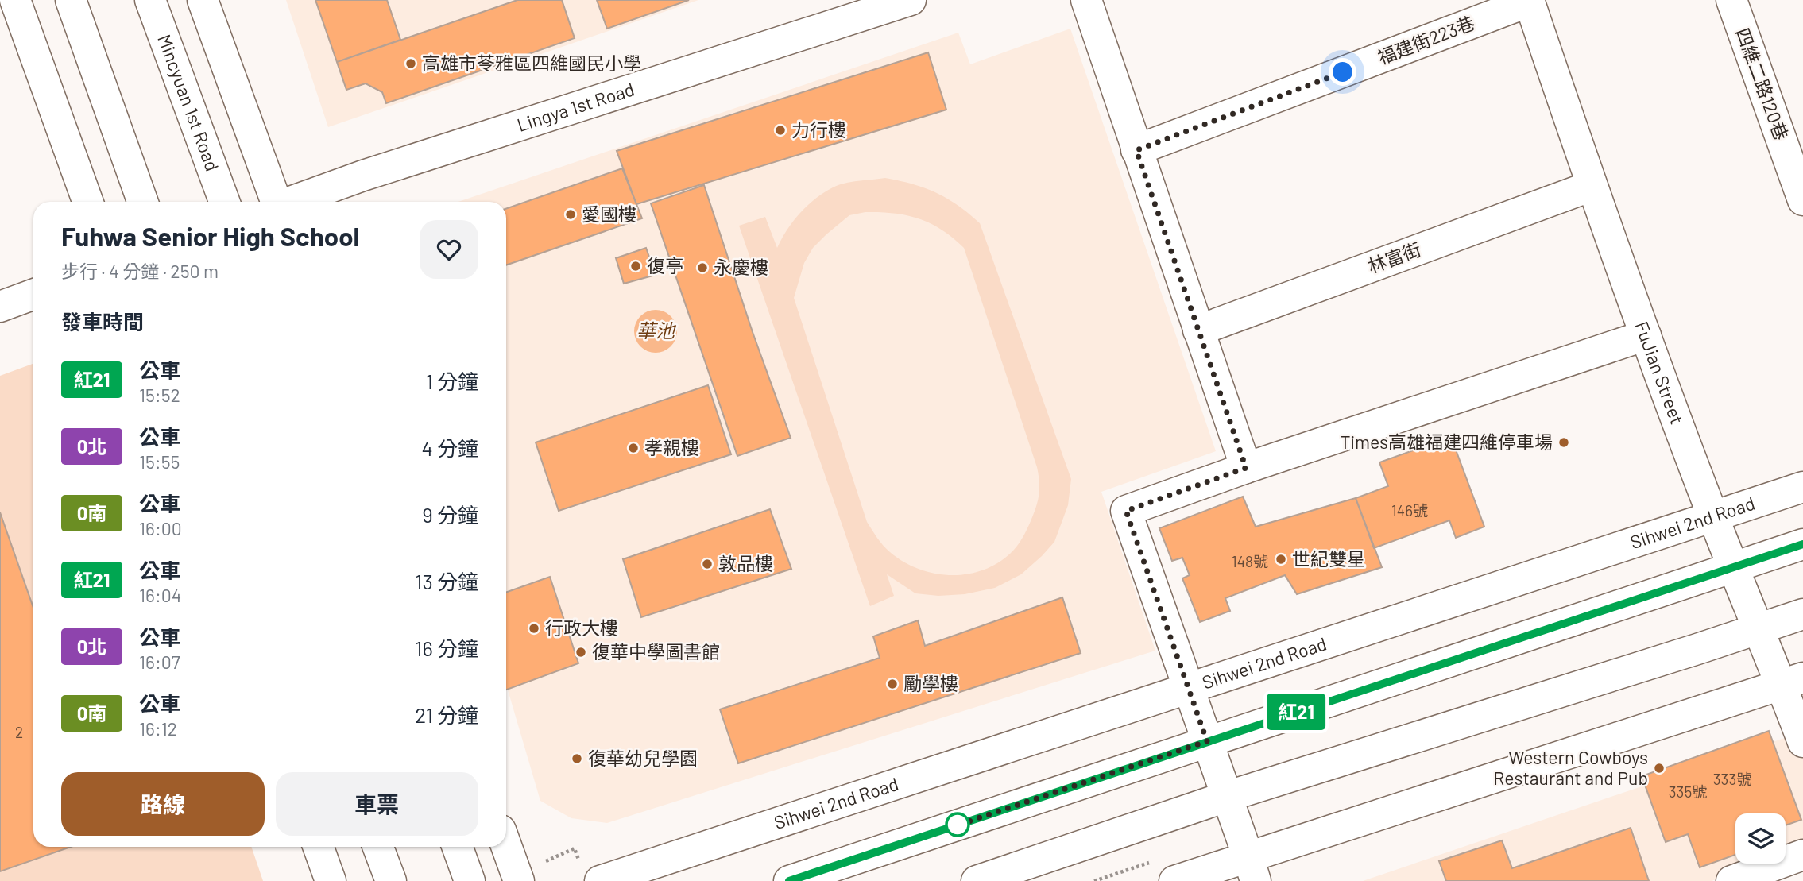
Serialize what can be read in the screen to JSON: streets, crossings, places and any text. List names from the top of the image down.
{
  "streets": {
    "street": [
      "福建街223巷",
      "四維二路120巷",
      "Mincyuan 1st Road",
      "Lingya 1st Road",
      "林富街",
      "FuJian Street",
      "Sihwei 2nd Road"
    ]
  },
  "crossings": [
    ["福建街223巷", "FuJian Street"],
    ["林富街", "FuJian Street"],
    ["FuJian Street", "Sihwei 2nd Road"]
  ],
  "water": ["華池"],
  "places": [
    "高雄市苓雅區四維國民小學",
    "力行樓",
    "愛國樓",
    "復亭",
    "永慶樓",
    "Times高雄福建四維停車場",
    "孝親樓",
    "世紀雙星",
    "敦品樓",
    "行政大樓",
    "復華中學圖書館",
    "勵學樓",
    "復華幼兒學園",
    "Western Cowboys Restaurant and Pub"
  ],
  "lines": ["bus line 紅21"],
  "house_numbers": [
    "146號",
    "148號",
    "2",
    "333號",
    "335號"
  ],
  "page": {
    "on_map": "紅21",
    "heading": [
      ["Fuhwa Senior High School", "步行 · 4 分鐘 · 250 m"],
      "發車時間"
    ],
    "list": [
      {
        "mark": "紅21",
        "name": "公車",
        "note": "15:52",
        "value": "1 分鐘"
      },
      {
        "mark": "0北",
        "name": "公車",
        "note": "15:55",
        "value": "4 分鐘"
      },
      {
        "mark": "0南",
        "name": "公車",
        "note": "16:00",
        "value": "9 分鐘"
      },
      {
        "mark": "紅21",
        "name": "公車",
        "note": "16:04",
        "value": "13 分鐘"
      },
      {
        "mark": "0北",
        "name": "公車",
        "note": "16:07",
        "value": "16 分鐘"
      },
      {
        "mark": "0南",
        "name": "公車",
        "note": "16:12",
        "value": "21 分鐘"
      }
    ],
    "buttons": ["路線", "車票"]
  }
}
